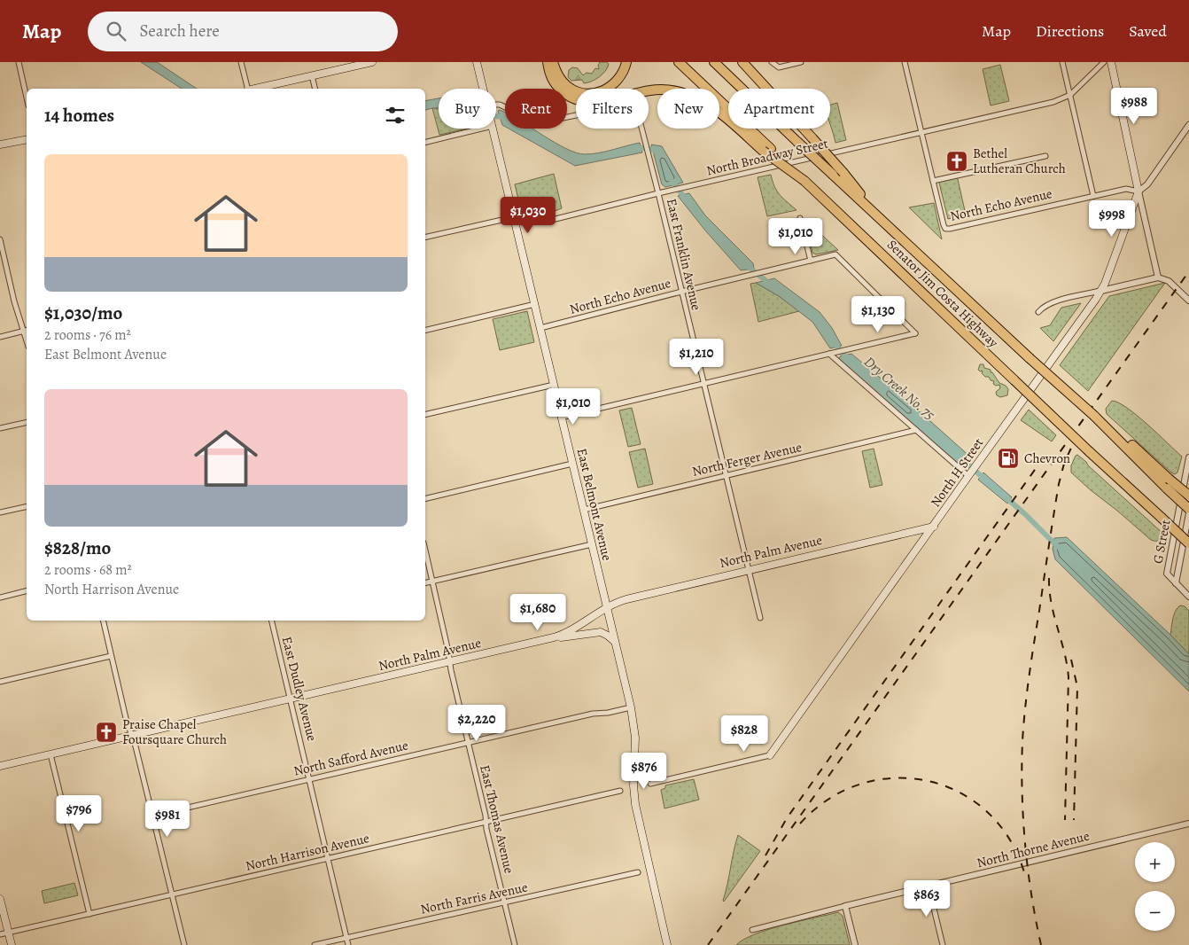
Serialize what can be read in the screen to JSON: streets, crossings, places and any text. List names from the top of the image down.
{
  "streets": {
    "highway": ["Senator Jim Costa Highway"],
    "main road": ["North H Street", "East Belmont Avenue", "North Palm Avenue"],
    "street": [
      "North Broadway Street",
      "North Echo Avenue",
      "East Franklin Avenue",
      "North Ferger Avenue",
      "G Street",
      "East Dudley Avenue",
      "North Safford Avenue",
      "East Thomas Avenue",
      "North Thorne Avenue",
      "North Harrison Avenue",
      "North Farris Avenue"
    ]
  },
  "crossings": [
    ["North Broadway Street", "East Franklin Avenue"],
    ["North Broadway Street", "East Belmont Avenue"],
    ["North Echo Avenue", "East Franklin Avenue"],
    ["North Echo Avenue", "North H Street"],
    ["North Echo Avenue", "East Belmont Avenue"],
    ["East Franklin Avenue", "North Ferger Avenue"],
    ["East Franklin Avenue", "North Palm Avenue"],
    ["North Ferger Avenue", "East Belmont Avenue"],
    ["North H Street", "North Palm Avenue"],
    ["East Belmont Avenue", "North Palm Avenue"],
    ["East Belmont Avenue", "North Safford Avenue"],
    ["North Palm Avenue", "East Dudley Avenue"],
    ["North Palm Avenue", "East Thomas Avenue"],
    ["East Dudley Avenue", "North Safford Avenue"],
    ["East Dudley Avenue", "North Harrison Avenue"],
    ["East Dudley Avenue", "North Farris Avenue"],
    ["North Safford Avenue", "East Thomas Avenue"],
    ["East Thomas Avenue", "North Harrison Avenue"],
    ["East Thomas Avenue", "North Farris Avenue"]
  ],
  "water": ["Dry Creek No. 75"],
  "places": {
    "church": ["Bethel Lutheran Church", "Praise Chapel Foursquare Church"],
    "fuel station": ["Chevron"]
  },
  "page": {
    "header": "Map",
    "search": "Search here",
    "nav": ["Map", "Directions", "Saved"],
    "price": [
      "$988",
      "$1,030",
      "$998",
      "$1,010",
      "$1,130",
      "$1,210",
      "$1,010",
      "$1,680",
      "$2,220",
      "$828",
      "$876",
      "$796",
      "$981",
      "$863"
    ],
    "chip": [
      "Buy",
      "Rent",
      "Filters",
      "New",
      "Apartment"
    ],
    "heading": "14 homes",
    "list": [
      {
        "name": "$1,030/mo",
        "note": "2 rooms · 76 m² · East Belmont Avenue"
      },
      {
        "name": "$828/mo",
        "note": "2 rooms · 68 m² · North Harrison Avenue"
      }
    ],
    "map_buttons": ["+", "−"]
  }
}
